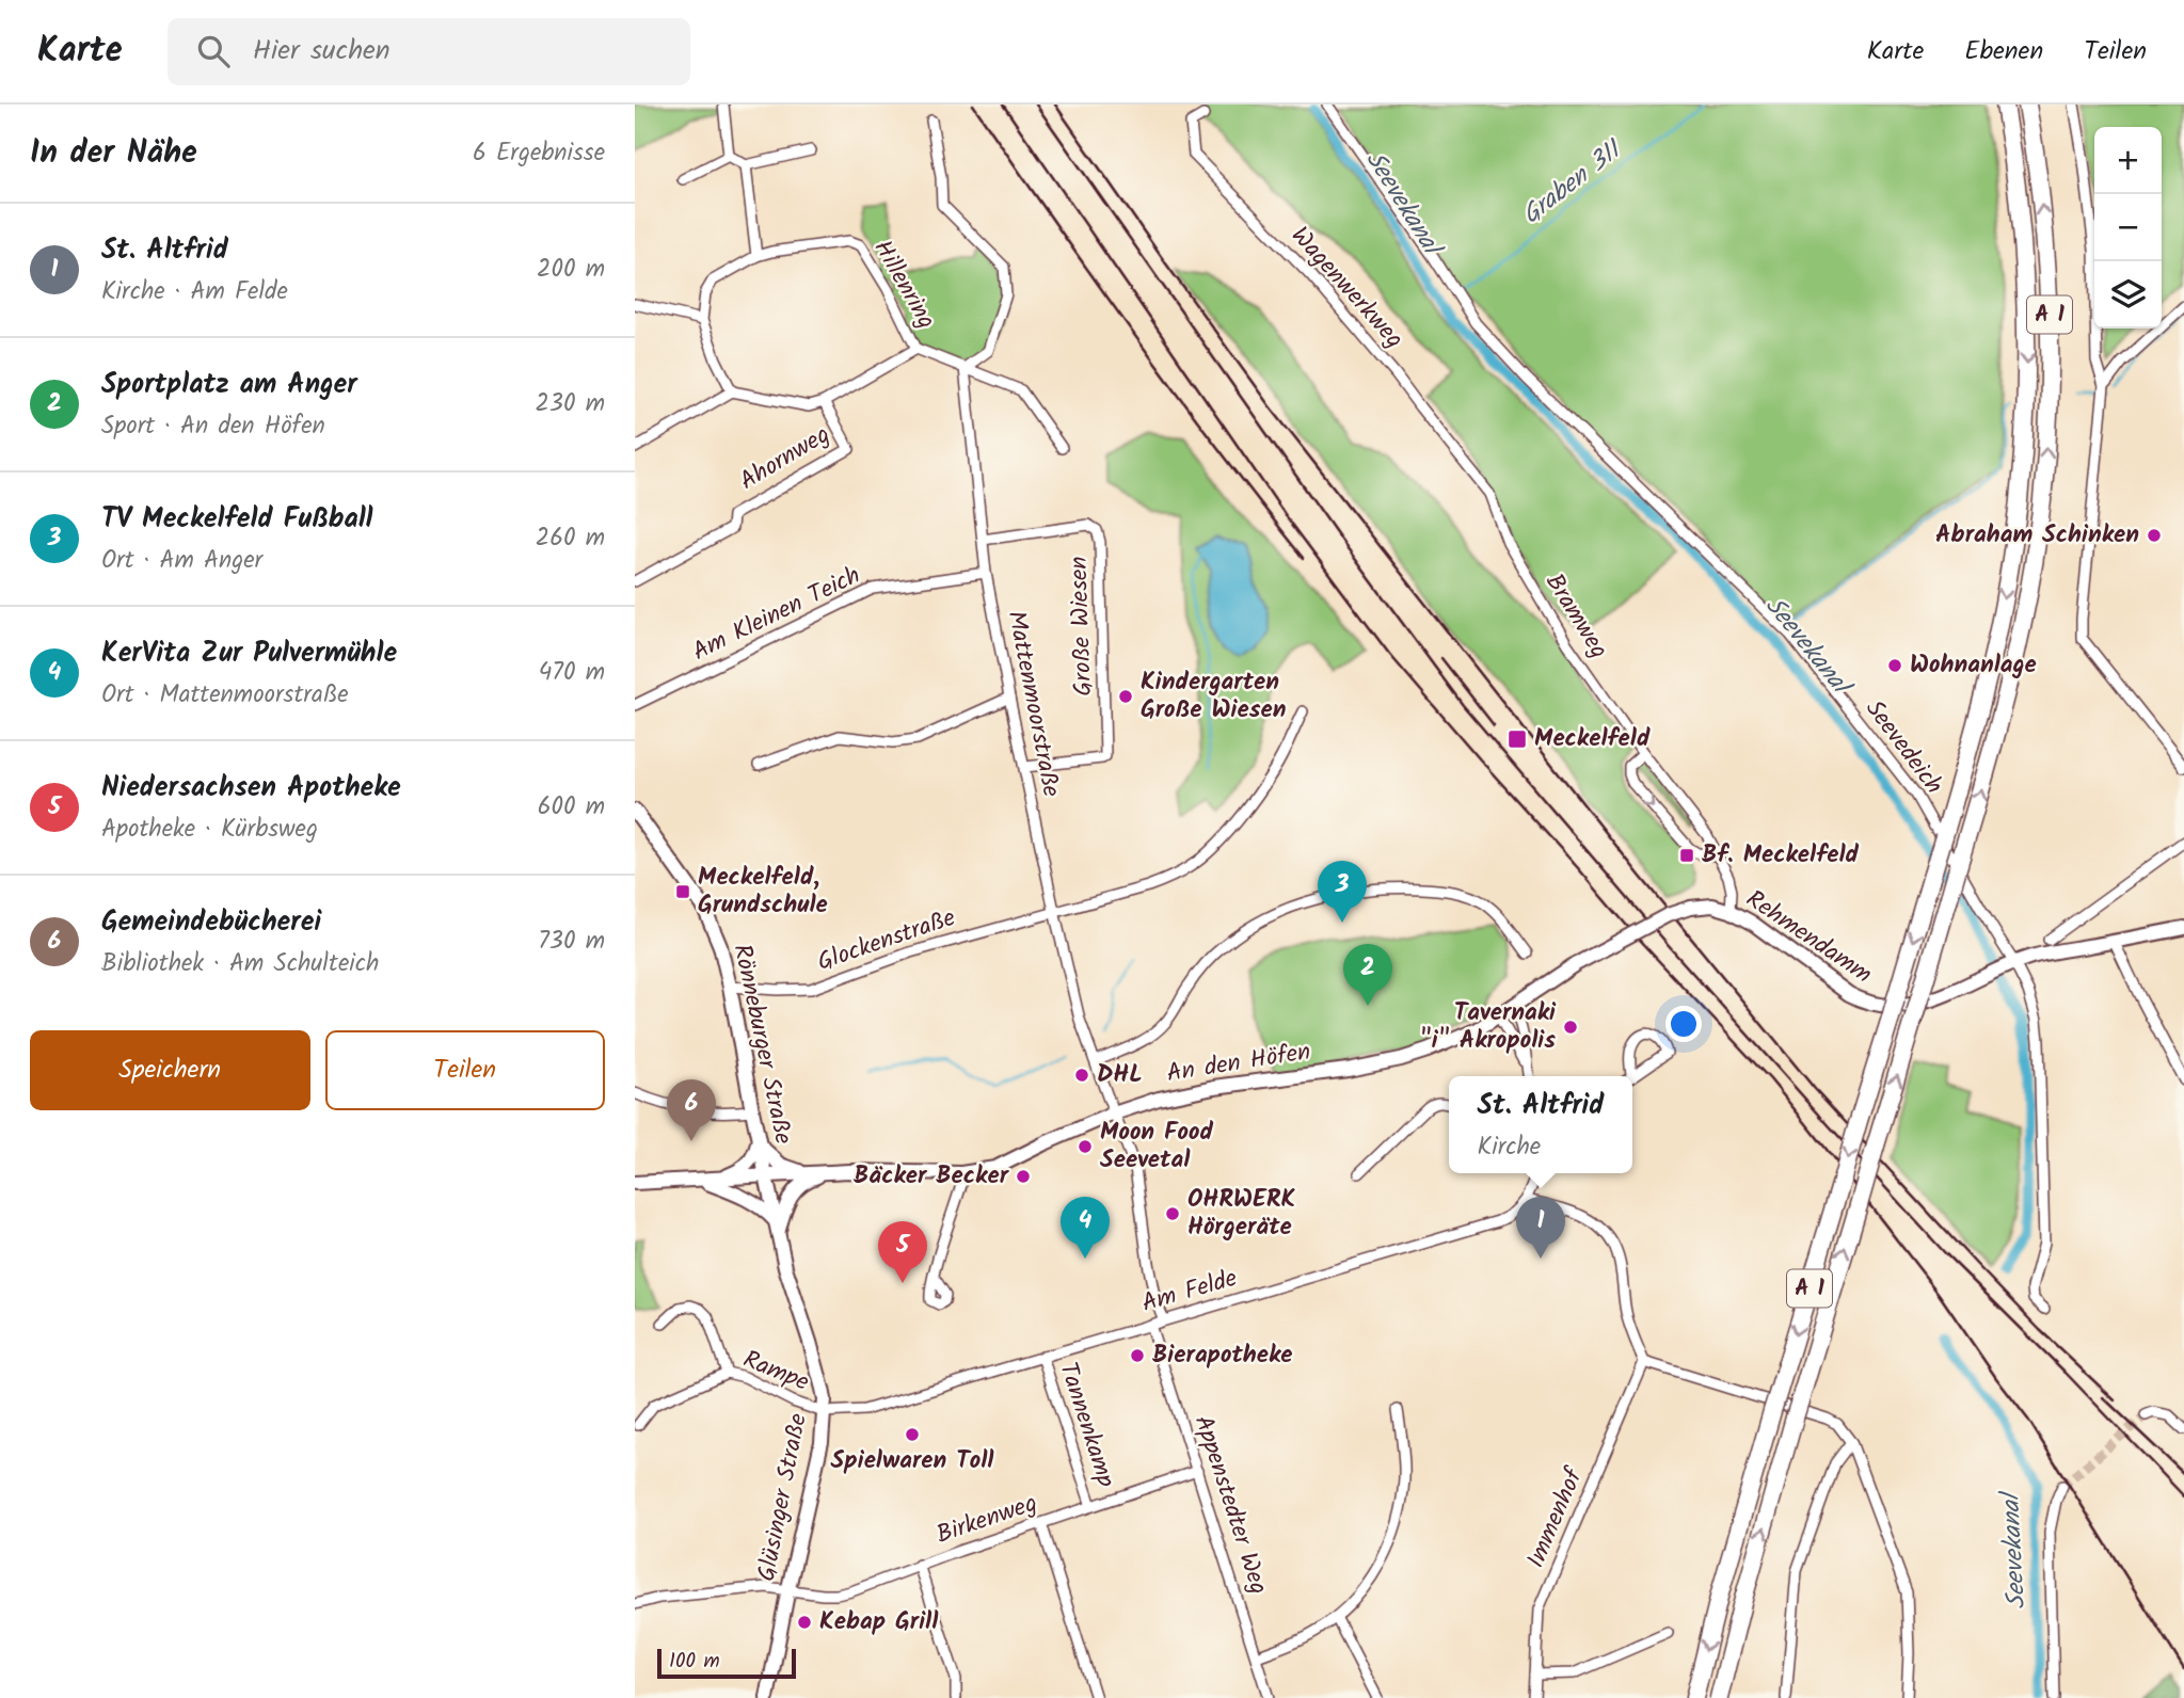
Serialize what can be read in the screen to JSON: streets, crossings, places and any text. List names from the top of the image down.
{
  "streets": {
    "highway": ["A 1"],
    "street": [
      "Hillenring",
      "Wagenwerkweg",
      "Ahornweg",
      "Am Kleinen Teich",
      "Bramweg",
      "Große Wiesen",
      "Mattenmoorstraße",
      "Seevedeich",
      "Rehmendamm",
      "Glockenstraße",
      "Rönneburger Straße",
      "An den Höfen",
      "Am Felde",
      "Rampe",
      "Tannenkamp",
      "Glüsinger Straße",
      "Appenstedter Weg",
      "Immenhof",
      "Birkenweg"
    ]
  },
  "crossings": [
    ["Hillenring", "Ahornweg"],
    ["Wagenwerkweg", "Bramweg"],
    ["Am Kleinen Teich", "Mattenmoorstraße"],
    ["Bramweg", "Rehmendamm"],
    ["Große Wiesen", "Mattenmoorstraße"],
    ["Mattenmoorstraße", "Glockenstraße"],
    ["Mattenmoorstraße", "An den Höfen"],
    ["Mattenmoorstraße", "Am Felde"],
    ["Seevedeich", "Rehmendamm"],
    ["Rehmendamm", "An den Höfen"],
    ["Glockenstraße", "Rönneburger Straße"],
    ["Rönneburger Straße", "An den Höfen"],
    ["Rönneburger Straße", "Glüsinger Straße"],
    ["An den Höfen", "Glüsinger Straße"],
    ["Am Felde", "Rampe"],
    ["Am Felde", "Tannenkamp"],
    ["Am Felde", "Glüsinger Straße"],
    ["Am Felde", "Appenstedter Weg"],
    ["Rampe", "Glüsinger Straße"],
    ["Tannenkamp", "Birkenweg"],
    ["Glüsinger Straße", "Birkenweg"],
    ["Appenstedter Weg", "Birkenweg"]
  ],
  "water": ["Graben 311", "Seevekanal"],
  "places": {
    "other": [
      "Abraham Schinken",
      "Wohnanlage",
      "Kindergarten Große Wiesen",
      "Tavernaki \"i\" Akropolis",
      "DHL",
      "Moon Food Seevetal",
      "Bäcker Becker",
      "OHRWERK Hörgeräte",
      "Bierapotheke",
      "Spielwaren Toll",
      "Kebap Grill"
    ],
    "transit": ["Meckelfeld", "Bf. Meckelfeld", "Meckelfeld, Grundschule"]
  },
  "scale_bar": "100 m",
  "page": {
    "header": "Karte",
    "search": "Hier suchen",
    "nav": ["Karte", "Ebenen", "Teilen"],
    "heading": ["In der Nähe", "6 Ergebnisse"],
    "map_buttons": ["+", "−"],
    "list": [
      {
        "mark": "1",
        "name": "St. Altfrid",
        "note": "Kirche · Am Felde",
        "value": "200 m"
      },
      {
        "mark": "2",
        "name": "Sportplatz am Anger",
        "note": "Sport · An den Höfen",
        "value": "230 m"
      },
      {
        "mark": "3",
        "name": "TV Meckelfeld Fußball",
        "note": "Ort · Am Anger",
        "value": "260 m"
      },
      {
        "mark": "4",
        "name": "KerVita Zur Pulvermühle",
        "note": "Ort · Mattenmoorstraße",
        "value": "470 m"
      },
      {
        "mark": "5",
        "name": "Niedersachsen Apotheke",
        "note": "Apotheke · Kürbsweg",
        "value": "600 m"
      },
      {
        "mark": "6",
        "name": "Gemeindebücherei",
        "note": "Bibliothek · Am Schulteich",
        "value": "730 m"
      }
    ],
    "pins": [
      "3",
      "2",
      "6",
      "1",
      "4",
      "5"
    ],
    "buttons": ["Speichern", "Teilen"],
    "popup": ["St. Altfrid", "Kirche"],
    "scale": "100 m"
  }
}
